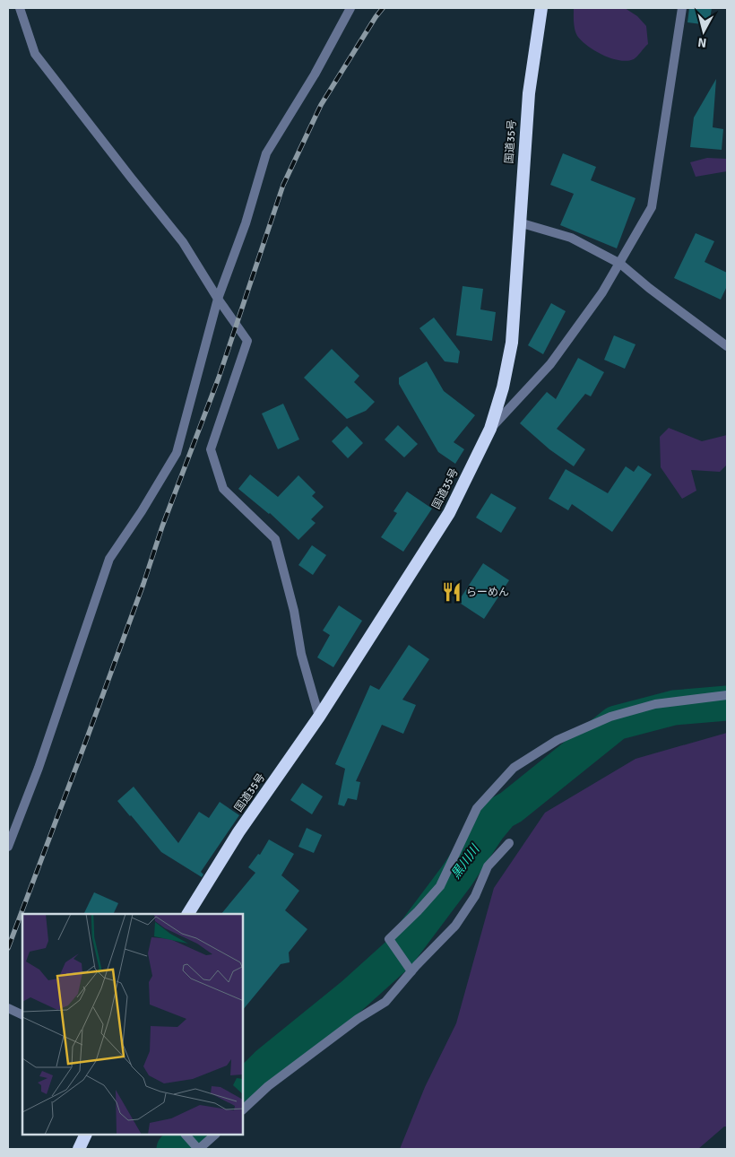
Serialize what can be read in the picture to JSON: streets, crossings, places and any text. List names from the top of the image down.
{
  "streets": {
    "highway": ["国道35号"]
  },
  "water": ["黒川川"],
  "places": {
    "restaurant": ["らーめん"]
  },
  "north": "bottom"
}
